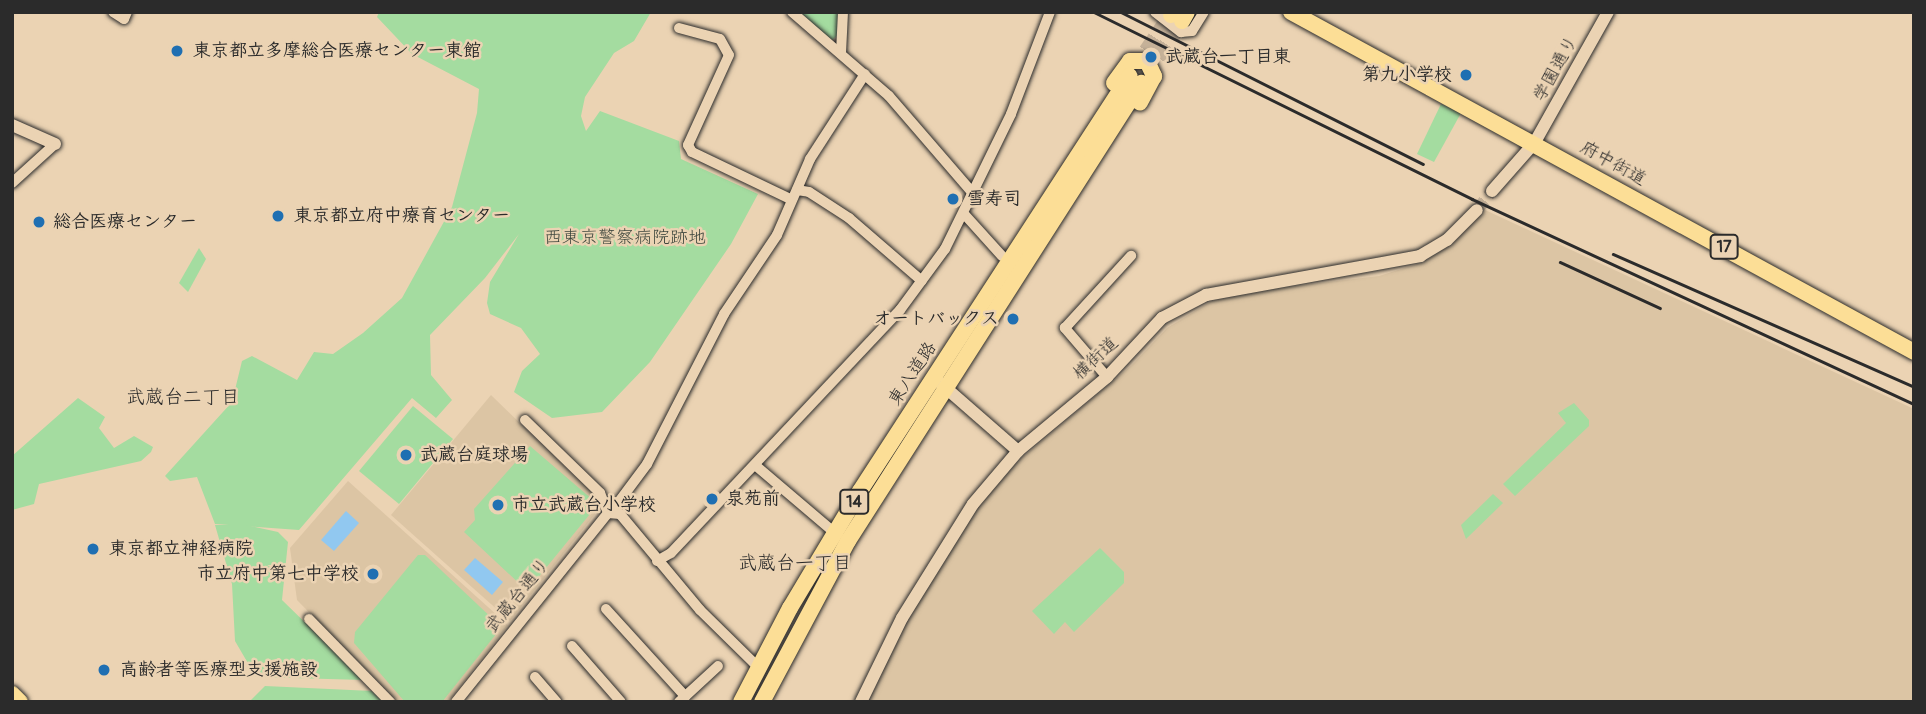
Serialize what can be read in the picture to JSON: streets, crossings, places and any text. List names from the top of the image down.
{
  "streets": {
    "main road": [
      "府中街道",
      "17",
      "東八道路",
      "14"
    ],
    "street": ["学園通り", "横街道", "武蔵台通り"]
  },
  "crossings": [
    ["学園通り", "府中街道"],
    ["東八道路", "14"]
  ],
  "districts": ["武蔵台二丁目", "武蔵台一丁目"],
  "parks": ["西東京警察病院跡地"],
  "places": [
    "東京都立多摩総合医療センター東館",
    "武蔵台一丁目東",
    "第九小学校",
    "雪寿司",
    "東京都立府中療育センター",
    "総合医療センター",
    "オートバックス",
    "武蔵台庭球場",
    "泉苑前",
    "市立武蔵台小学校",
    "東京都立神経病院",
    "市立府中第七中学校",
    "高齢者等医療型支援施設"
  ]
}
